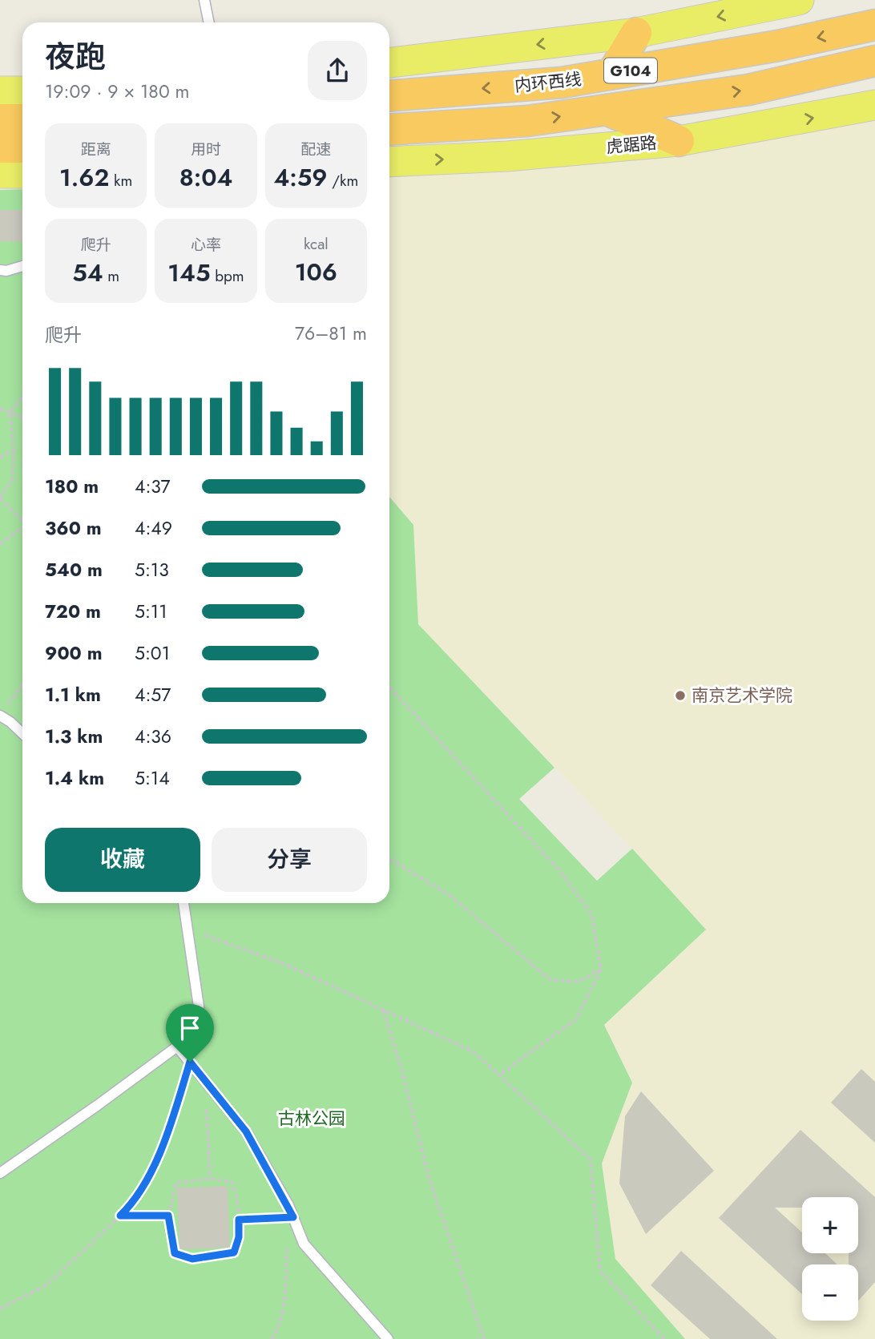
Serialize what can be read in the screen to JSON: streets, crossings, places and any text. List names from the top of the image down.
{
  "streets": {
    "highway": ["G104", "内环西线"],
    "main road": ["虎踞路"]
  },
  "parks": ["古林公园"],
  "places": ["南京艺术学院"],
  "page": {
    "heading": ["夜跑", "19:09 · 9 × 180 m"],
    "stats": [
      ["距离", "1.62 km"],
      ["用时", "8:04"],
      ["配速", "4:59 /km"],
      ["爬升", "54 m"],
      ["心率", "145 bpm"],
      ["kcal", "106"]
    ],
    "chart": ["爬升", "76–81 m"],
    "list": [
      {
        "name": "180 m",
        "note": "4:37"
      },
      {
        "name": "360 m",
        "note": "4:49"
      },
      {
        "name": "540 m",
        "note": "5:13"
      },
      {
        "name": "720 m",
        "note": "5:11"
      },
      {
        "name": "900 m",
        "note": "5:01"
      },
      {
        "name": "1.1 km",
        "note": "4:57"
      },
      {
        "name": "1.3 km",
        "note": "4:36"
      },
      {
        "name": "1.4 km",
        "note": "5:14"
      }
    ],
    "buttons": ["收藏", "分享"],
    "map_buttons": ["+", "−"]
  }
}
